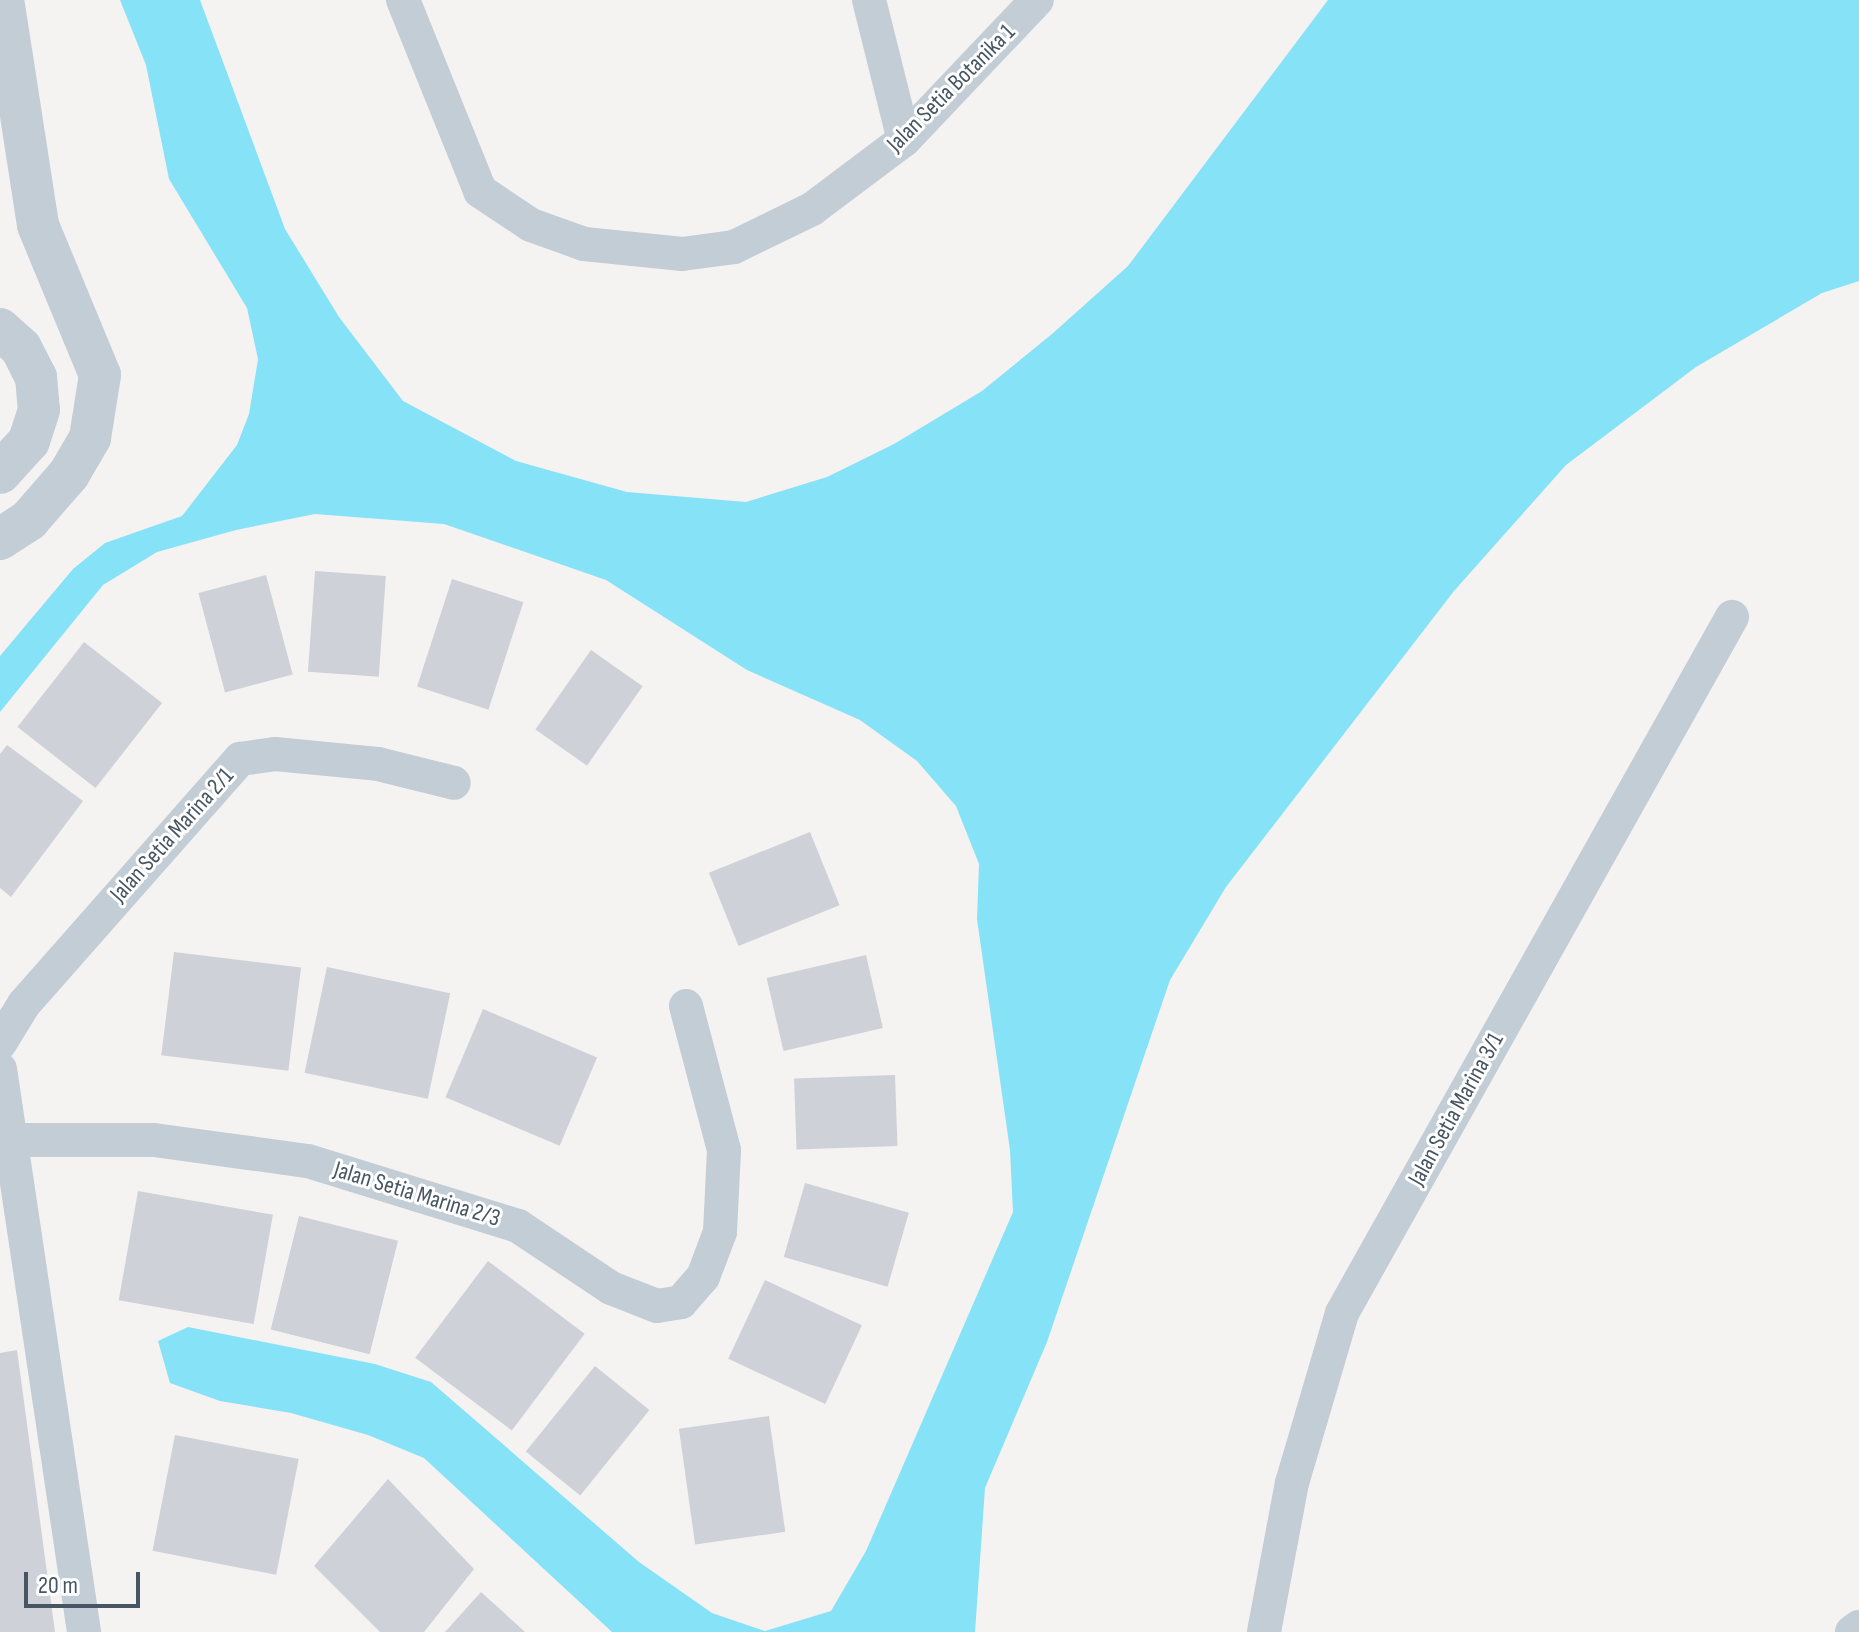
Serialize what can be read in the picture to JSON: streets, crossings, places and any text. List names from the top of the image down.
{
  "streets": {
    "street": [
      "Jalan Setia Botanika 1",
      "Jalan Setia Marina 2/1",
      "Jalan Setia Marina 3/1",
      "Jalan Setia Marina 2/3"
    ]
  },
  "scale_bar": "20 m"
}
